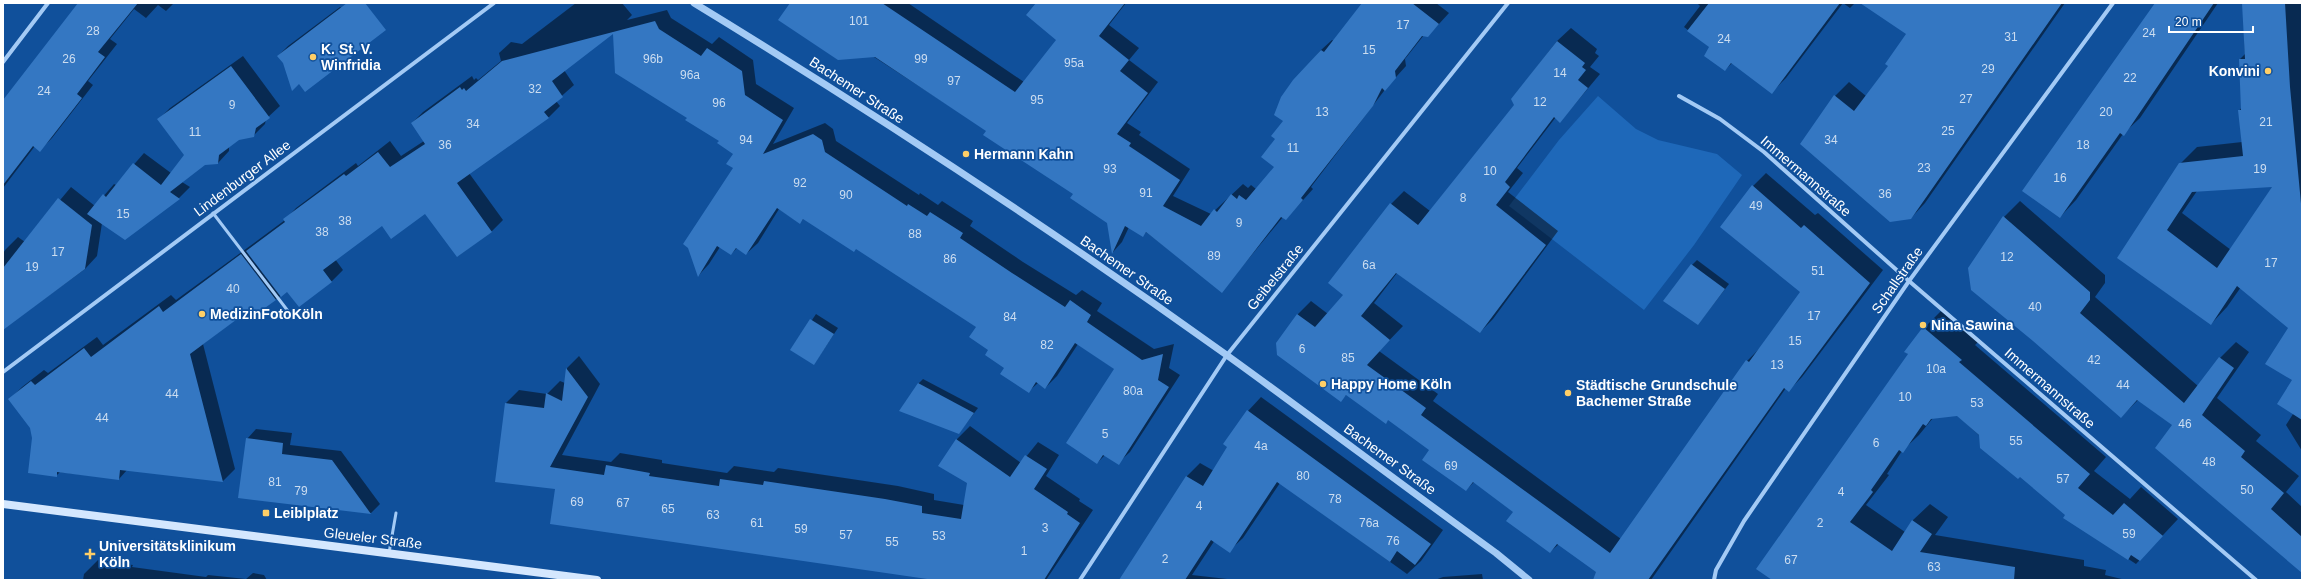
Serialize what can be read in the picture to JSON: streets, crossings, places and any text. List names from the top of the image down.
{
  "streets": {
    "main road": ["Gleueler Straße"],
    "street": [
      "Bachemer Straße",
      "Immermannstraße",
      "Lindenburger Allee",
      "Geibelstraße",
      "Schallstraße"
    ]
  },
  "crossings": [
    ["Bachemer Straße", "Geibelstraße"],
    ["Immermannstraße", "Schallstraße"]
  ],
  "places": {
    "other": [
      "K. St. V. Winfridia",
      "Konvini",
      "Hermann Kahn",
      "MedizinFotoKöln",
      "Nina Sawina",
      "Happy Home Köln",
      "Städtische Grundschule Bachemer Straße"
    ],
    "transit": ["Leiblplatz"],
    "health": ["Universitätsklinikum Köln"]
  },
  "house_numbers": [
    "101",
    "17",
    "28",
    "24",
    "31",
    "24",
    "15",
    "26",
    "96b",
    "99",
    "95a",
    "29",
    "14",
    "96a",
    "22",
    "97",
    "32",
    "24",
    "27",
    "95",
    "12",
    "96",
    "9",
    "13",
    "20",
    "21",
    "34",
    "25",
    "11",
    "94",
    "34",
    "36",
    "18",
    "11",
    "23",
    "93",
    "19",
    "10",
    "16",
    "92",
    "91",
    "36",
    "90",
    "8",
    "49",
    "15",
    "38",
    "9",
    "38",
    "88",
    "17",
    "89",
    "12",
    "86",
    "17",
    "6a",
    "19",
    "51",
    "40",
    "40",
    "17",
    "84",
    "15",
    "82",
    "6",
    "85",
    "42",
    "13",
    "10a",
    "44",
    "80a",
    "44",
    "10",
    "53",
    "44",
    "46",
    "5",
    "55",
    "6",
    "4a",
    "48",
    "69",
    "80",
    "57",
    "81",
    "50",
    "79",
    "4",
    "78",
    "69",
    "67",
    "4",
    "65",
    "63",
    "61",
    "76a",
    "2",
    "3",
    "59",
    "59",
    "57",
    "53",
    "76",
    "55",
    "1",
    "2",
    "67",
    "63"
  ],
  "scale_bar": "20 m"
}
